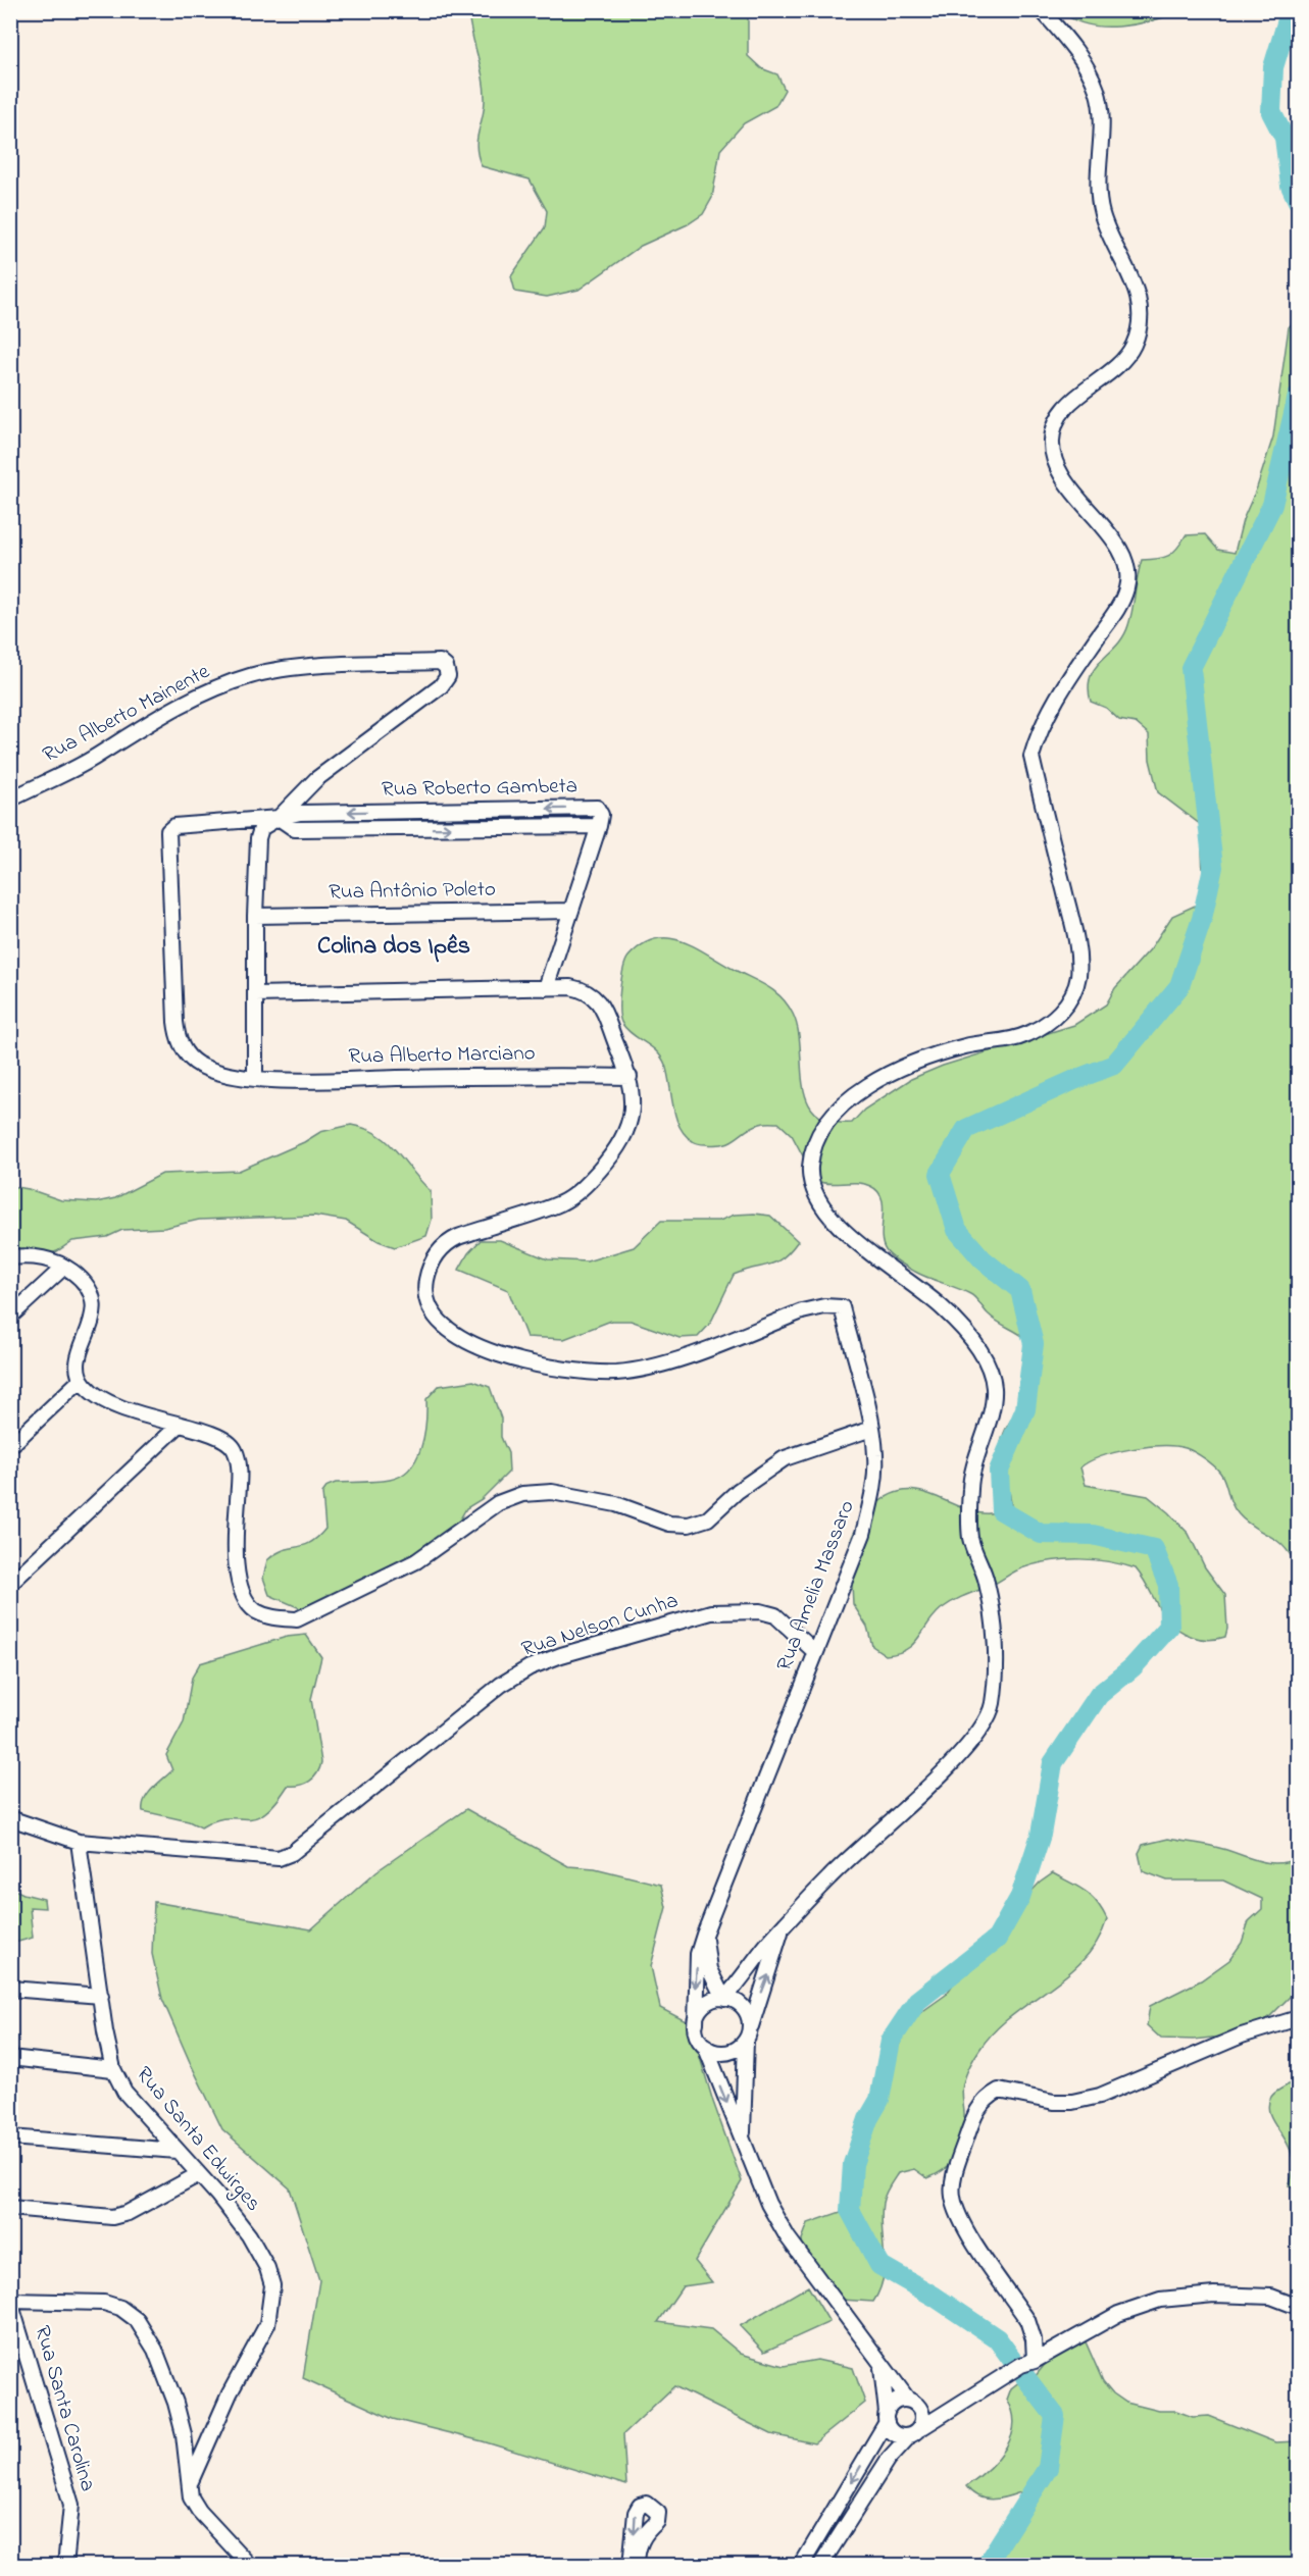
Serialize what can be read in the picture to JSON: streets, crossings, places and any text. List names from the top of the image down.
{
  "streets": {
    "street": [
      "Rua Alberto Mainente",
      "Rua Roberto Gambeta",
      "Rua Antônio Poleto",
      "Rua Alberto Marciano",
      "Rua Amelia Massaro",
      "Rua Nelson Cunha",
      "Rua Santa Edwirges",
      "Rua Santa Carolina"
    ]
  },
  "crossings": [
    ["Rua Alberto Mainente", "Rua Roberto Gambeta"],
    ["Rua Alberto Mainente", "Rua Alberto Marciano"],
    ["Rua Roberto Gambeta", "Rua Antônio Poleto"],
    ["Rua Roberto Gambeta", "Rua Alberto Marciano"],
    ["Rua Alberto Marciano", "Rua Amelia Massaro"],
    ["Rua Amelia Massaro", "Rua Nelson Cunha"],
    ["Rua Nelson Cunha", "Rua Santa Edwirges"]
  ],
  "districts": ["Colina dos Ipês"]
}
